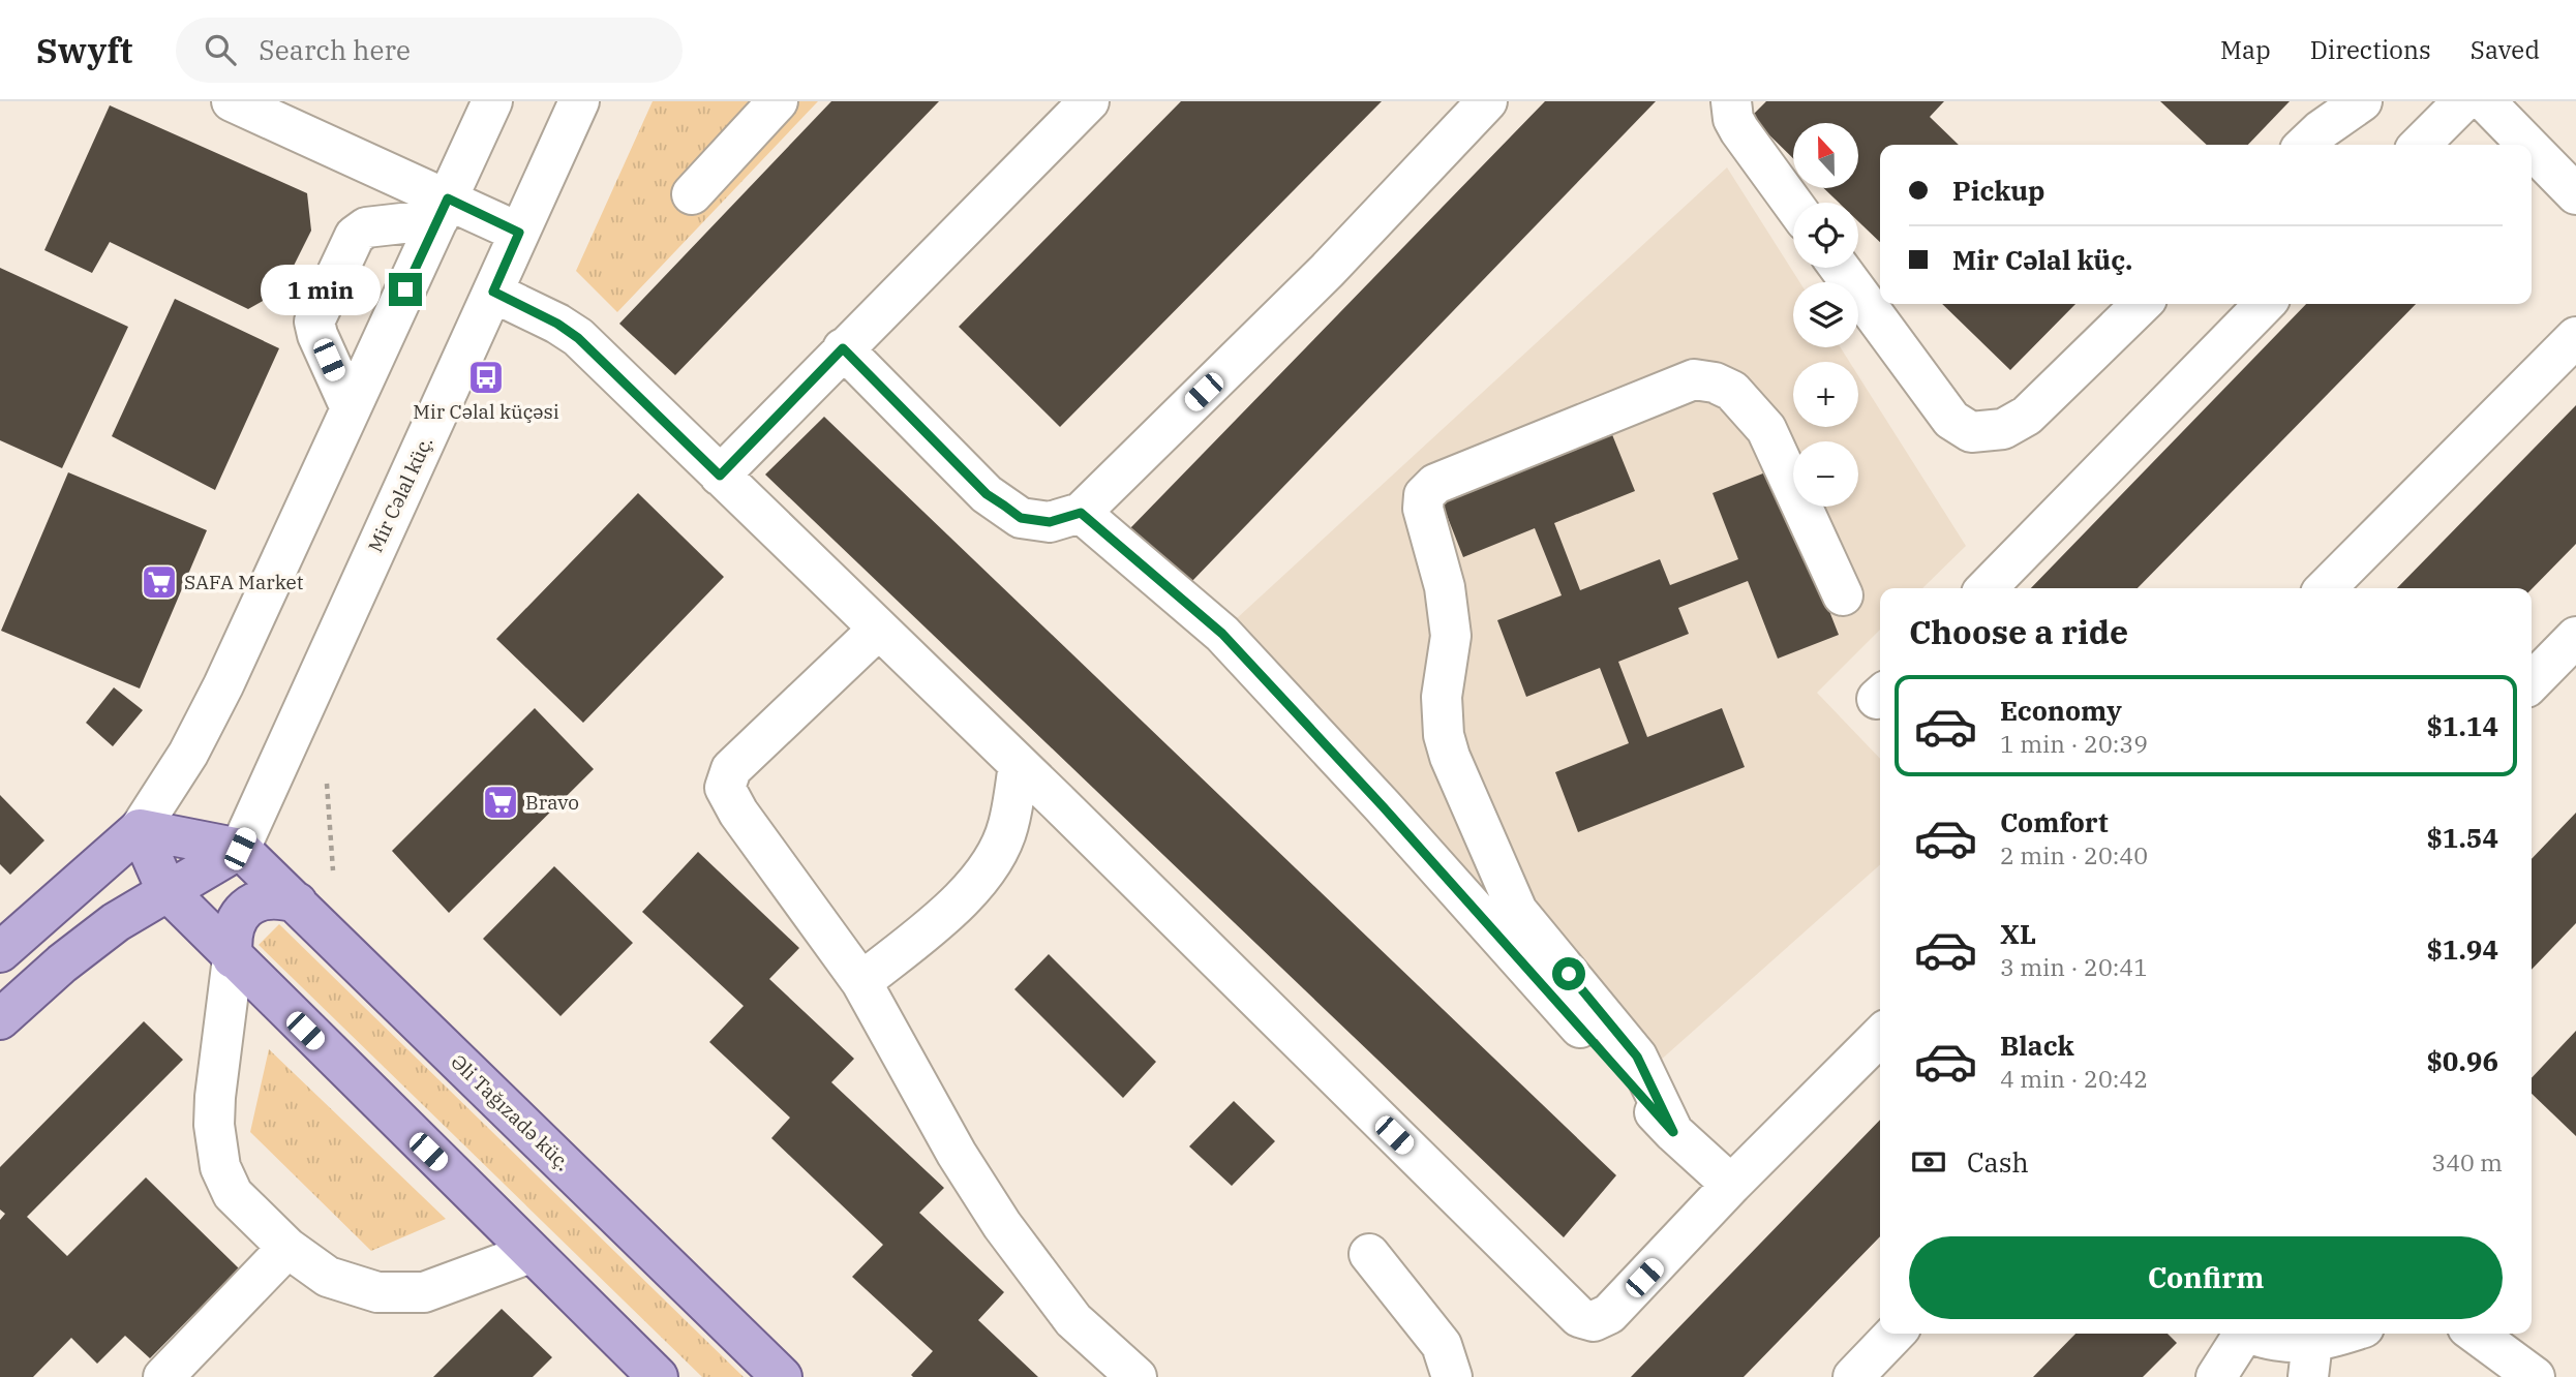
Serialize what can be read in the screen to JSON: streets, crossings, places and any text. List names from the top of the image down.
{
  "streets": {
    "main road": ["Əli Tağızadə küç."],
    "street": ["Mir Cəlal küç."]
  },
  "crossings": [
    ["Mir Cəlal küç.", "Əli Tağızadə küç."]
  ],
  "places": {
    "bus stop": ["Mir Cəlal küçəsi"],
    "supermarket": ["SAFA Market", "Bravo"]
  },
  "north": "top",
  "page": {
    "header": "Swyft",
    "search": "Search here",
    "nav": ["Map", "Directions", "Saved"],
    "map_buttons": ["+", "−"],
    "banner": ["Pickup", "Mir Cəlal küç."],
    "bubble": "1 min",
    "heading": "Choose a ride",
    "list": [
      {
        "name": "Economy",
        "note": "1 min · 20:39",
        "value": "$1.14"
      },
      {
        "name": "Comfort",
        "note": "2 min · 20:40",
        "value": "$1.54"
      },
      {
        "name": "XL",
        "note": "3 min · 20:41",
        "value": "$1.94"
      },
      {
        "name": "Black",
        "note": "4 min · 20:42",
        "value": "$0.96"
      }
    ],
    "pay": ["Cash", "340 m"],
    "buttons": "Confirm"
  }
}
